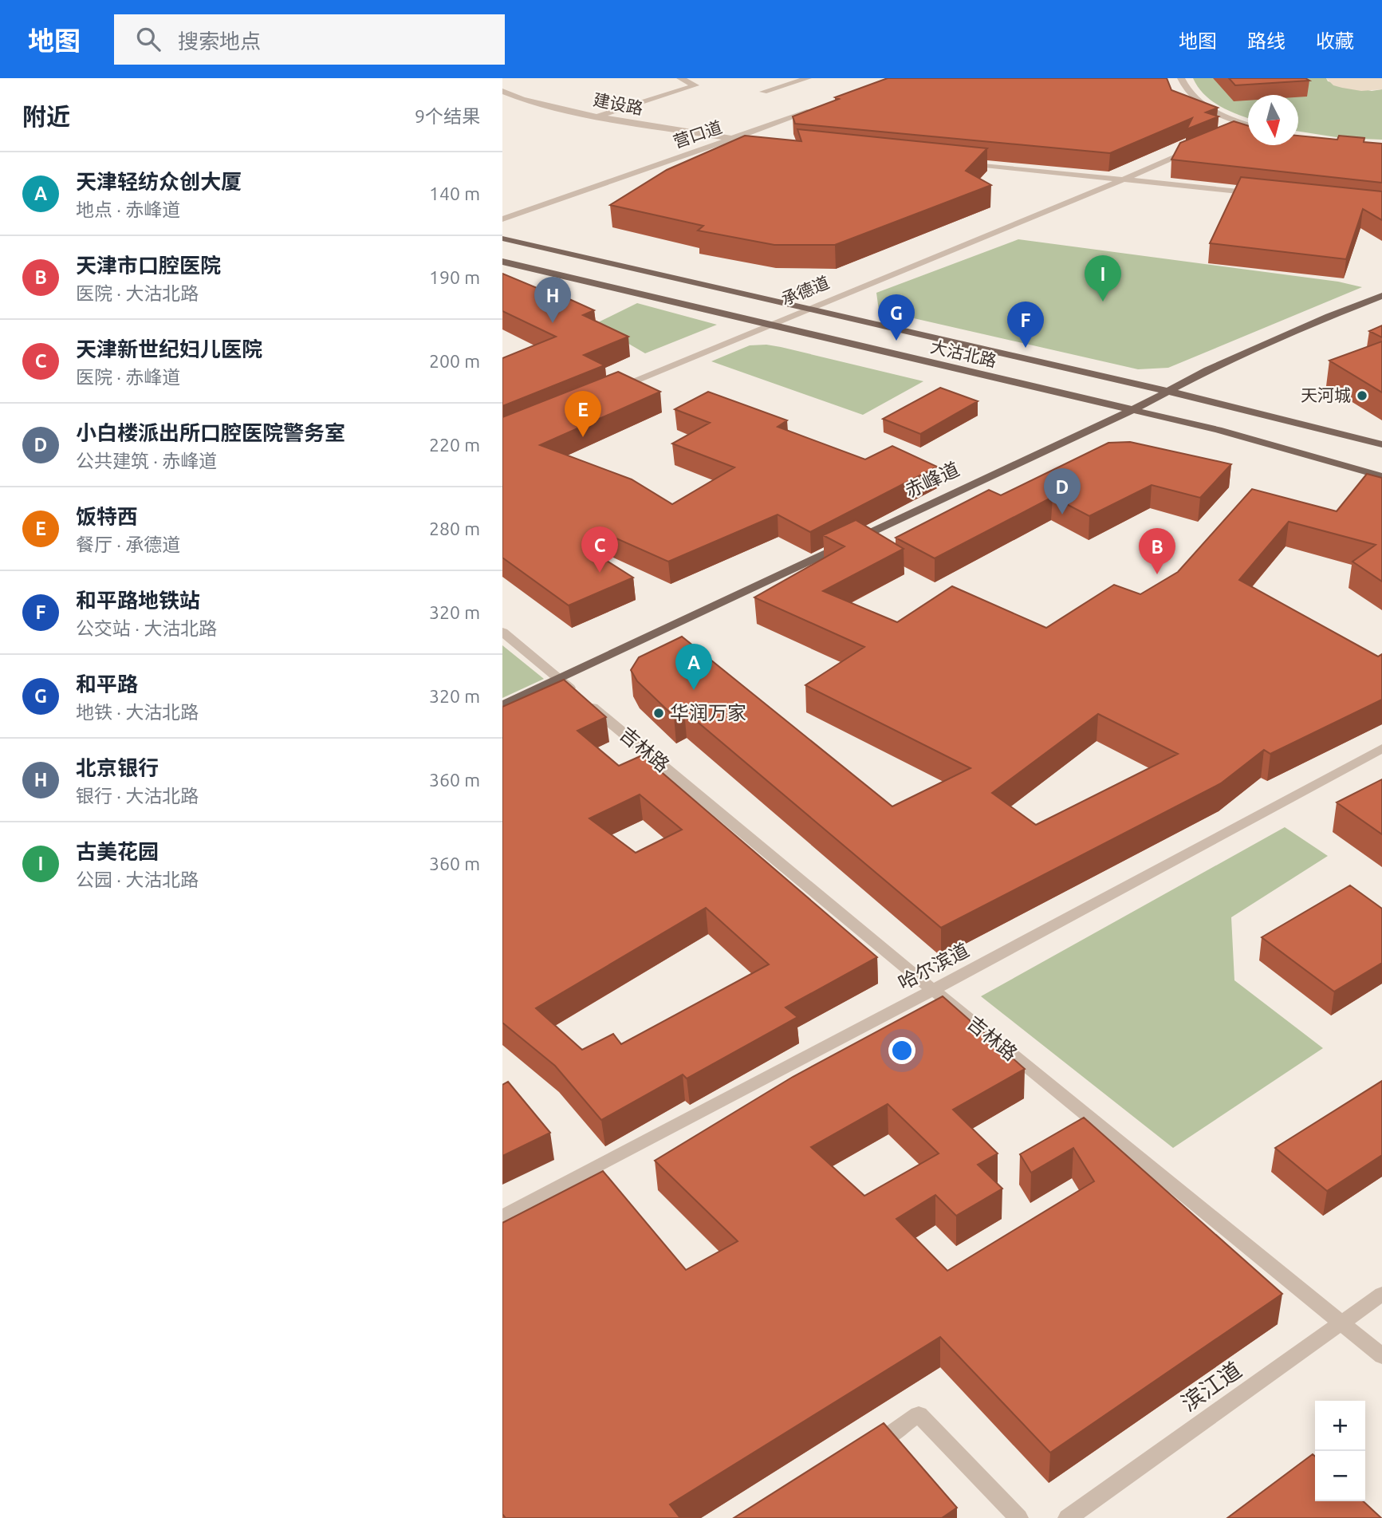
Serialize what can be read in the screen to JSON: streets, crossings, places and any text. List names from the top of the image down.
{
  "streets": {
    "main road": ["大沽北路", "赤峰道"],
    "street": [
      "建设路",
      "营口道",
      "承德道",
      "吉林路",
      "哈尔滨道",
      "滨江道"
    ]
  },
  "crossings": [
    ["建设路", "营口道"],
    ["承德道", "大沽北路"],
    ["大沽北路", "赤峰道"],
    ["赤峰道", "吉林路"],
    ["吉林路", "哈尔滨道"],
    ["吉林路", "滨江道"]
  ],
  "places": ["天河城", "华润万家"],
  "north": "bottom",
  "page": {
    "header": "地图",
    "search": "搜索地点",
    "nav": ["地图", "路线", "收藏"],
    "heading": ["附近", "9个结果"],
    "list": [
      {
        "mark": "A",
        "name": "天津轻纺众创大厦",
        "note": "地点 · 赤峰道",
        "value": "140 m"
      },
      {
        "mark": "B",
        "name": "天津市口腔医院",
        "note": "医院 · 大沽北路",
        "value": "190 m"
      },
      {
        "mark": "C",
        "name": "天津新世纪妇儿医院",
        "note": "医院 · 赤峰道",
        "value": "200 m"
      },
      {
        "mark": "D",
        "name": "小白楼派出所口腔医院警务室",
        "note": "公共建筑 · 赤峰道",
        "value": "220 m"
      },
      {
        "mark": "E",
        "name": "饭特西",
        "note": "餐厅 · 承德道",
        "value": "280 m"
      },
      {
        "mark": "F",
        "name": "和平路地铁站",
        "note": "公交站 · 大沽北路",
        "value": "320 m"
      },
      {
        "mark": "G",
        "name": "和平路",
        "note": "地铁 · 大沽北路",
        "value": "320 m"
      },
      {
        "mark": "H",
        "name": "北京银行",
        "note": "银行 · 大沽北路",
        "value": "360 m"
      },
      {
        "mark": "I",
        "name": "古美花园",
        "note": "公园 · 大沽北路",
        "value": "360 m"
      }
    ],
    "pins": [
      "I",
      "H",
      "G",
      "F",
      "E",
      "D",
      "C",
      "B",
      "A"
    ],
    "map_buttons": ["+", "−"]
  }
}
